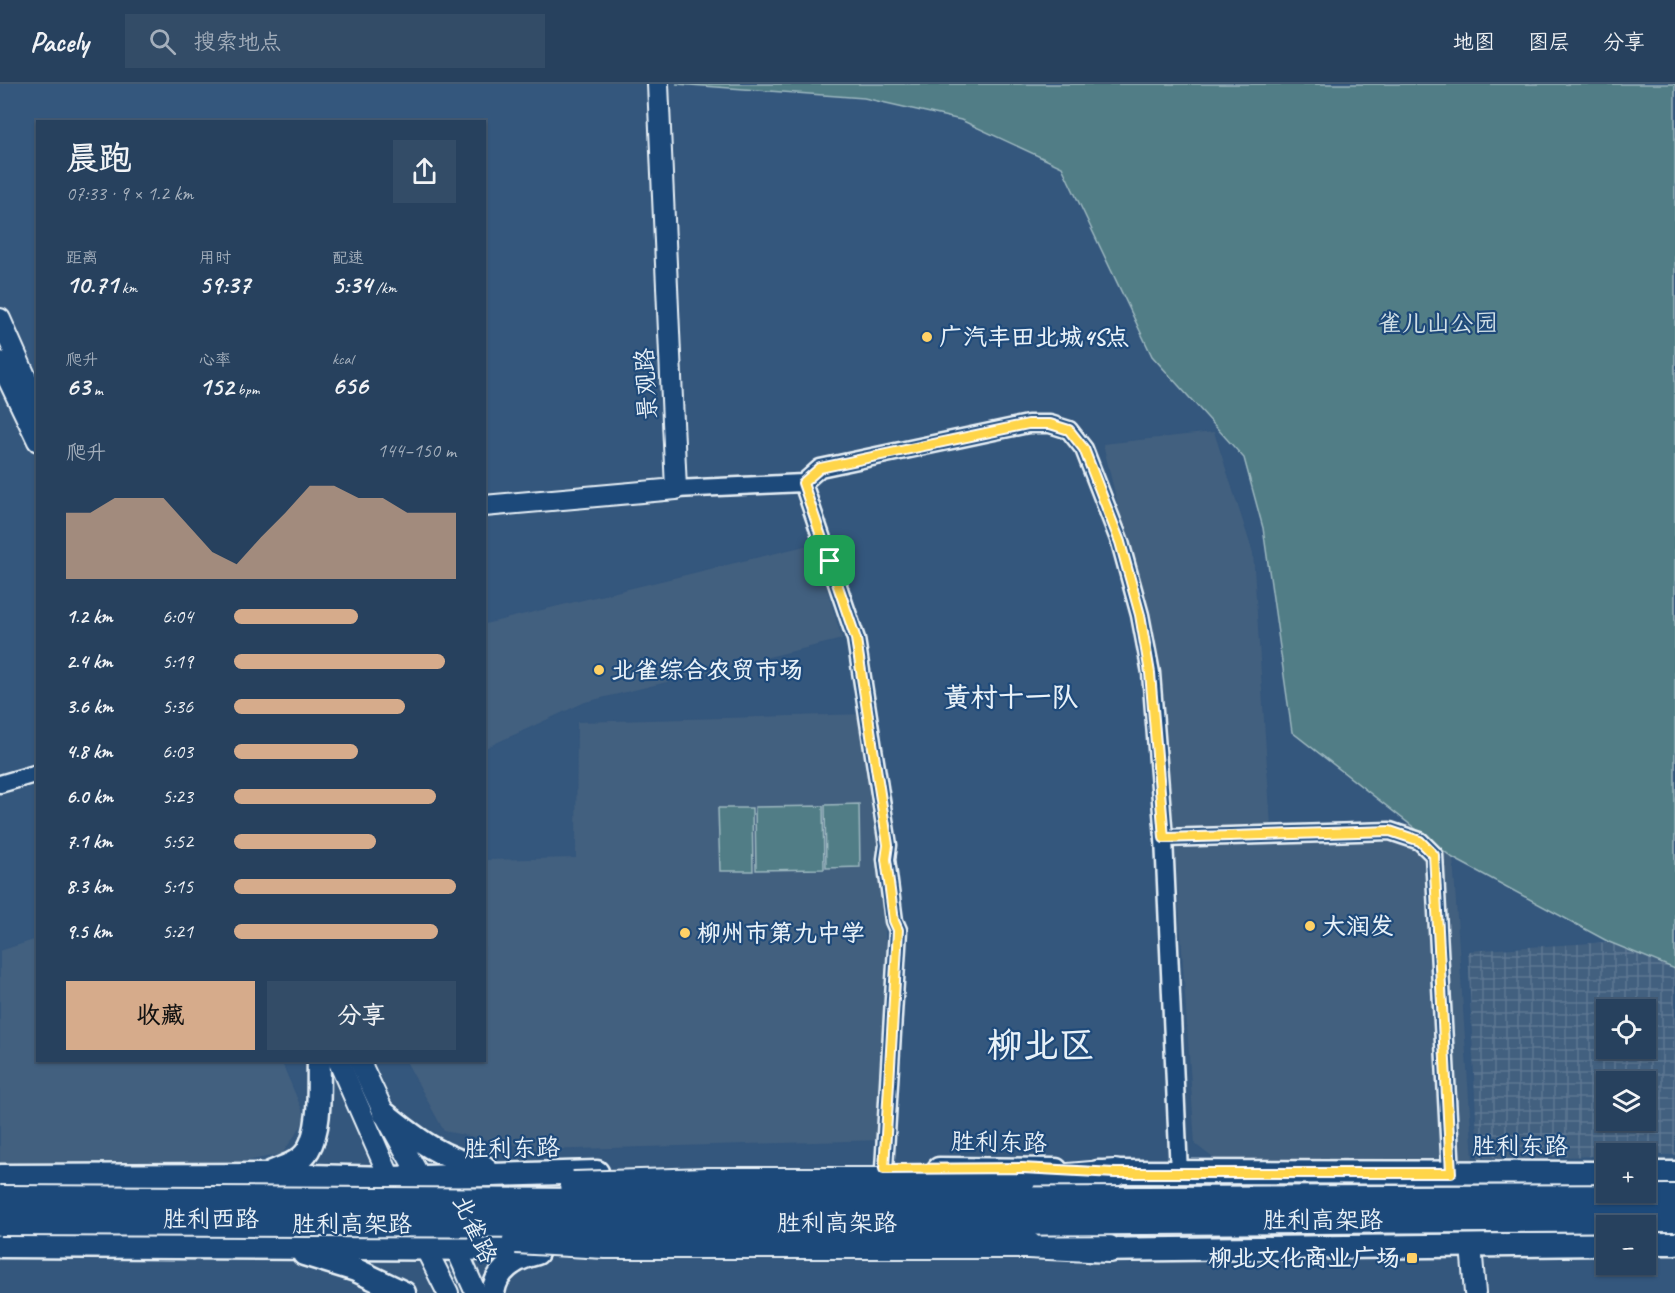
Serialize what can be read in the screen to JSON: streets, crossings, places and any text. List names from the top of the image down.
{
  "streets": {
    "main road": ["胜利东路", "胜利西路", "胜利高架路"],
    "street": ["景观路", "北雀路"]
  },
  "crossings": [
    ["胜利东路", "胜利西路"],
    ["胜利东路", "北雀路"],
    ["胜利西路", "北雀路"]
  ],
  "districts": ["黄村十一队", "柳北区"],
  "parks": ["雀儿山公园"],
  "places": {
    "other": [
      "广汽丰田北城4S点",
      "北雀综合农贸市场",
      "大润发",
      "柳州市第九中学"
    ],
    "transit": ["柳北文化商业广场"]
  },
  "page": {
    "header": "Pacely",
    "search": "搜索地点",
    "nav": ["地图", "图层", "分享"],
    "heading": ["晨跑", "07:33 · 9 × 1.2 km"],
    "stats": [
      ["距离", "10.71 km"],
      ["用时", "59:37"],
      ["配速", "5:34 /km"],
      ["爬升", "63 m"],
      ["心率", "152 bpm"],
      ["kcal", "656"]
    ],
    "chart": ["爬升", "144–150 m"],
    "list": [
      {
        "name": "1.2 km",
        "note": "6:04"
      },
      {
        "name": "2.4 km",
        "note": "5:19"
      },
      {
        "name": "3.6 km",
        "note": "5:36"
      },
      {
        "name": "4.8 km",
        "note": "6:03"
      },
      {
        "name": "6.0 km",
        "note": "5:23"
      },
      {
        "name": "7.1 km",
        "note": "5:52"
      },
      {
        "name": "8.3 km",
        "note": "5:15"
      },
      {
        "name": "9.5 km",
        "note": "5:21"
      }
    ],
    "buttons": ["收藏", "分享"],
    "map_buttons": ["+", "−"]
  }
}
